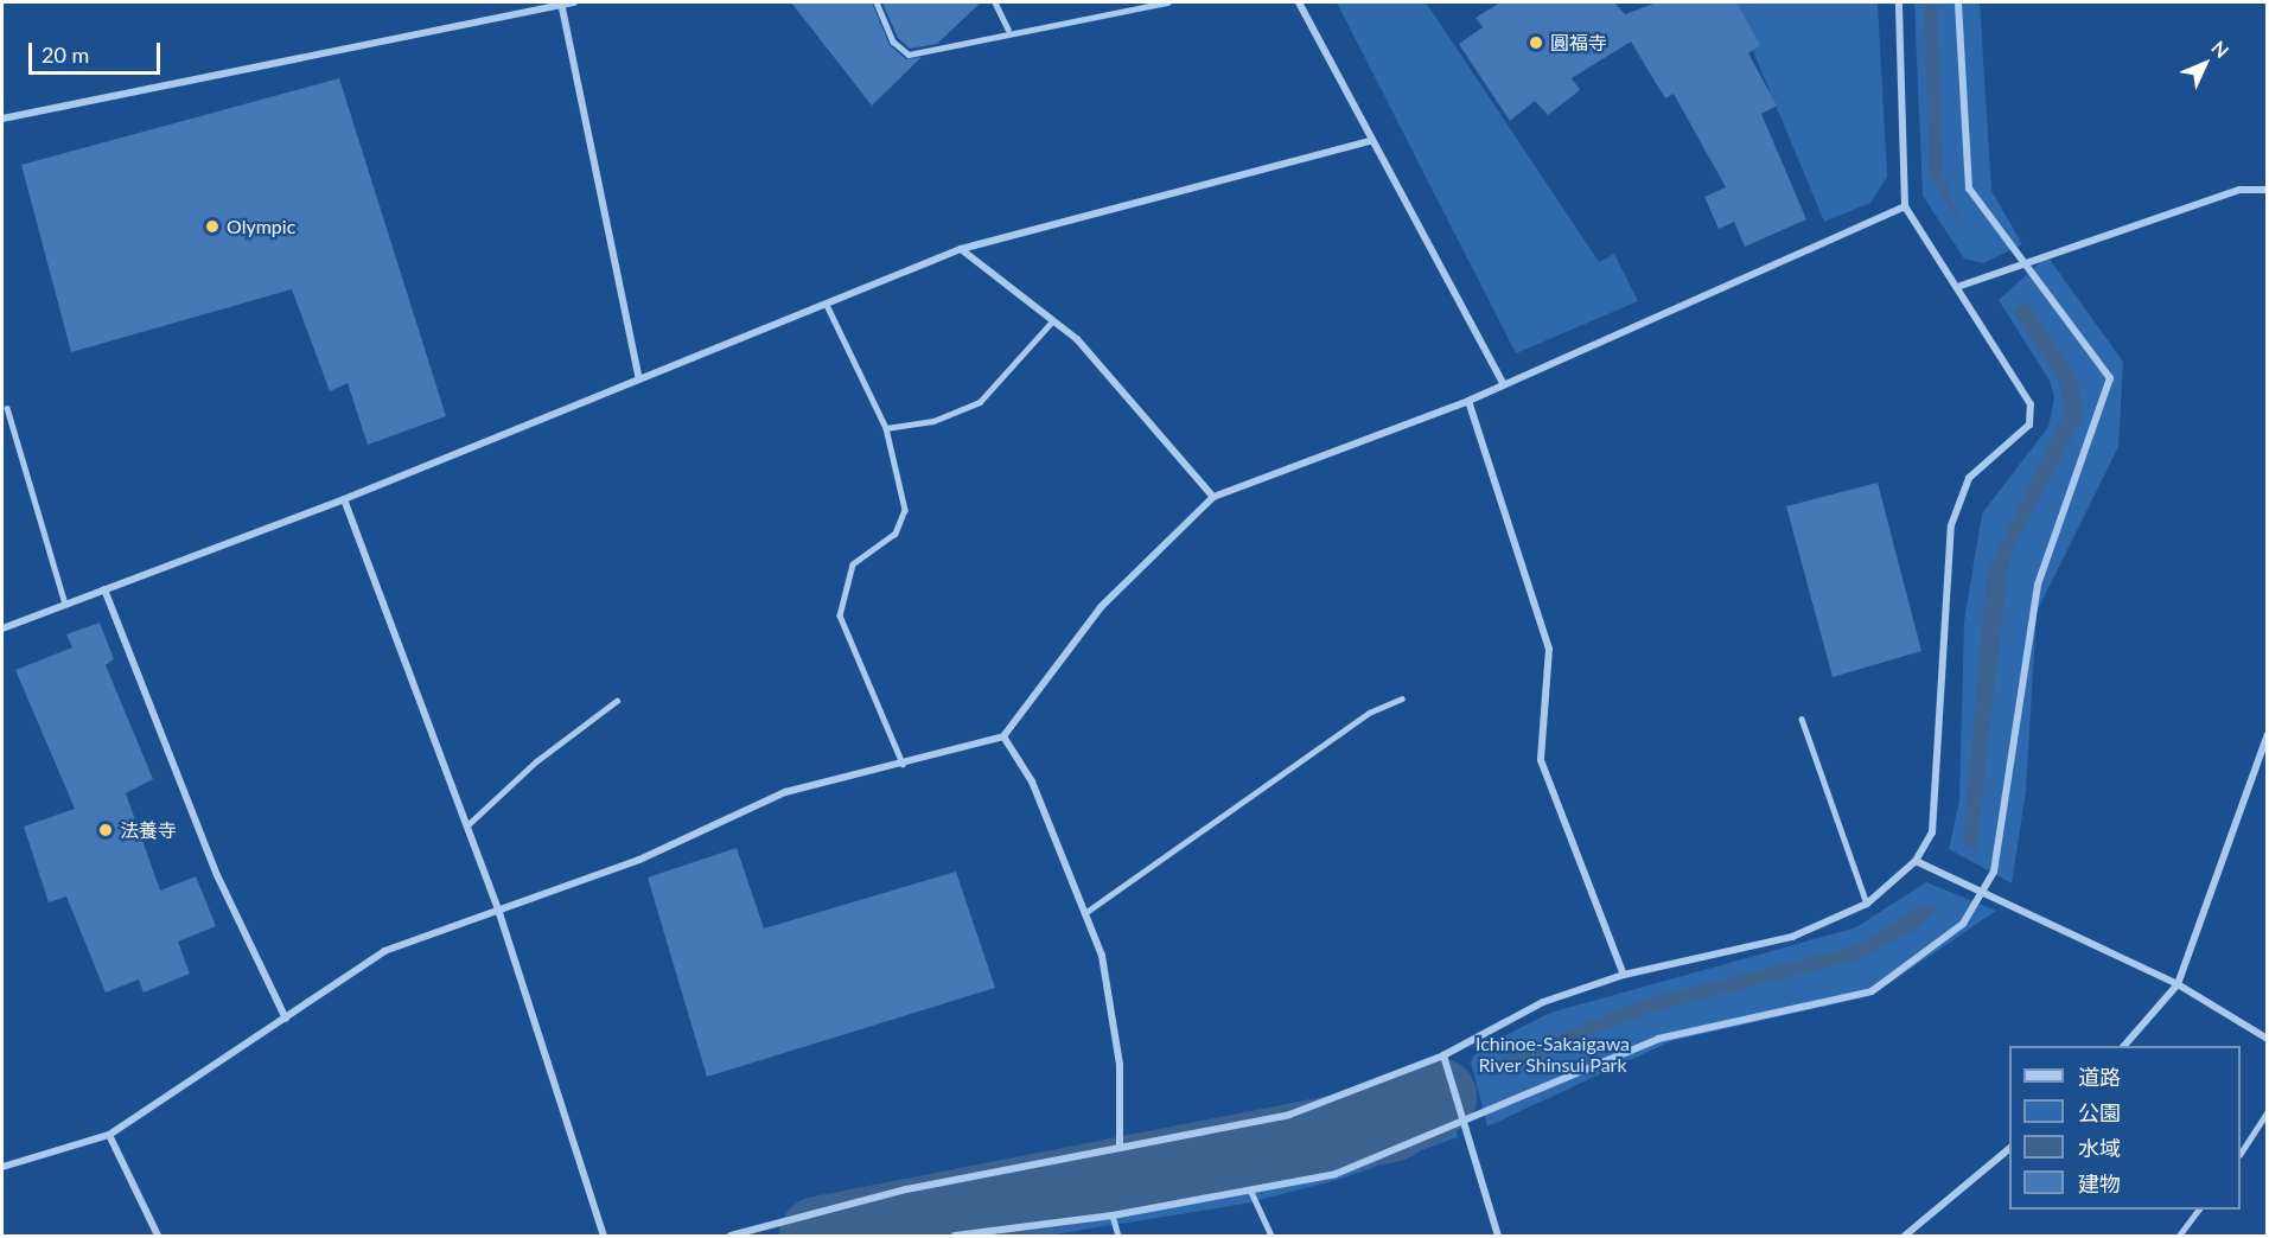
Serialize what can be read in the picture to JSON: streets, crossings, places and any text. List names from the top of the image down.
{
  "parks": ["Ichinoe-Sakaigawa River Shinsui Park"],
  "places": ["圓福寺", "Olympic", "法養寺"],
  "legend": [
    "道路",
    "公園",
    "水域",
    "建物"
  ],
  "scale_bar": "20 m",
  "north": "top right"
}
